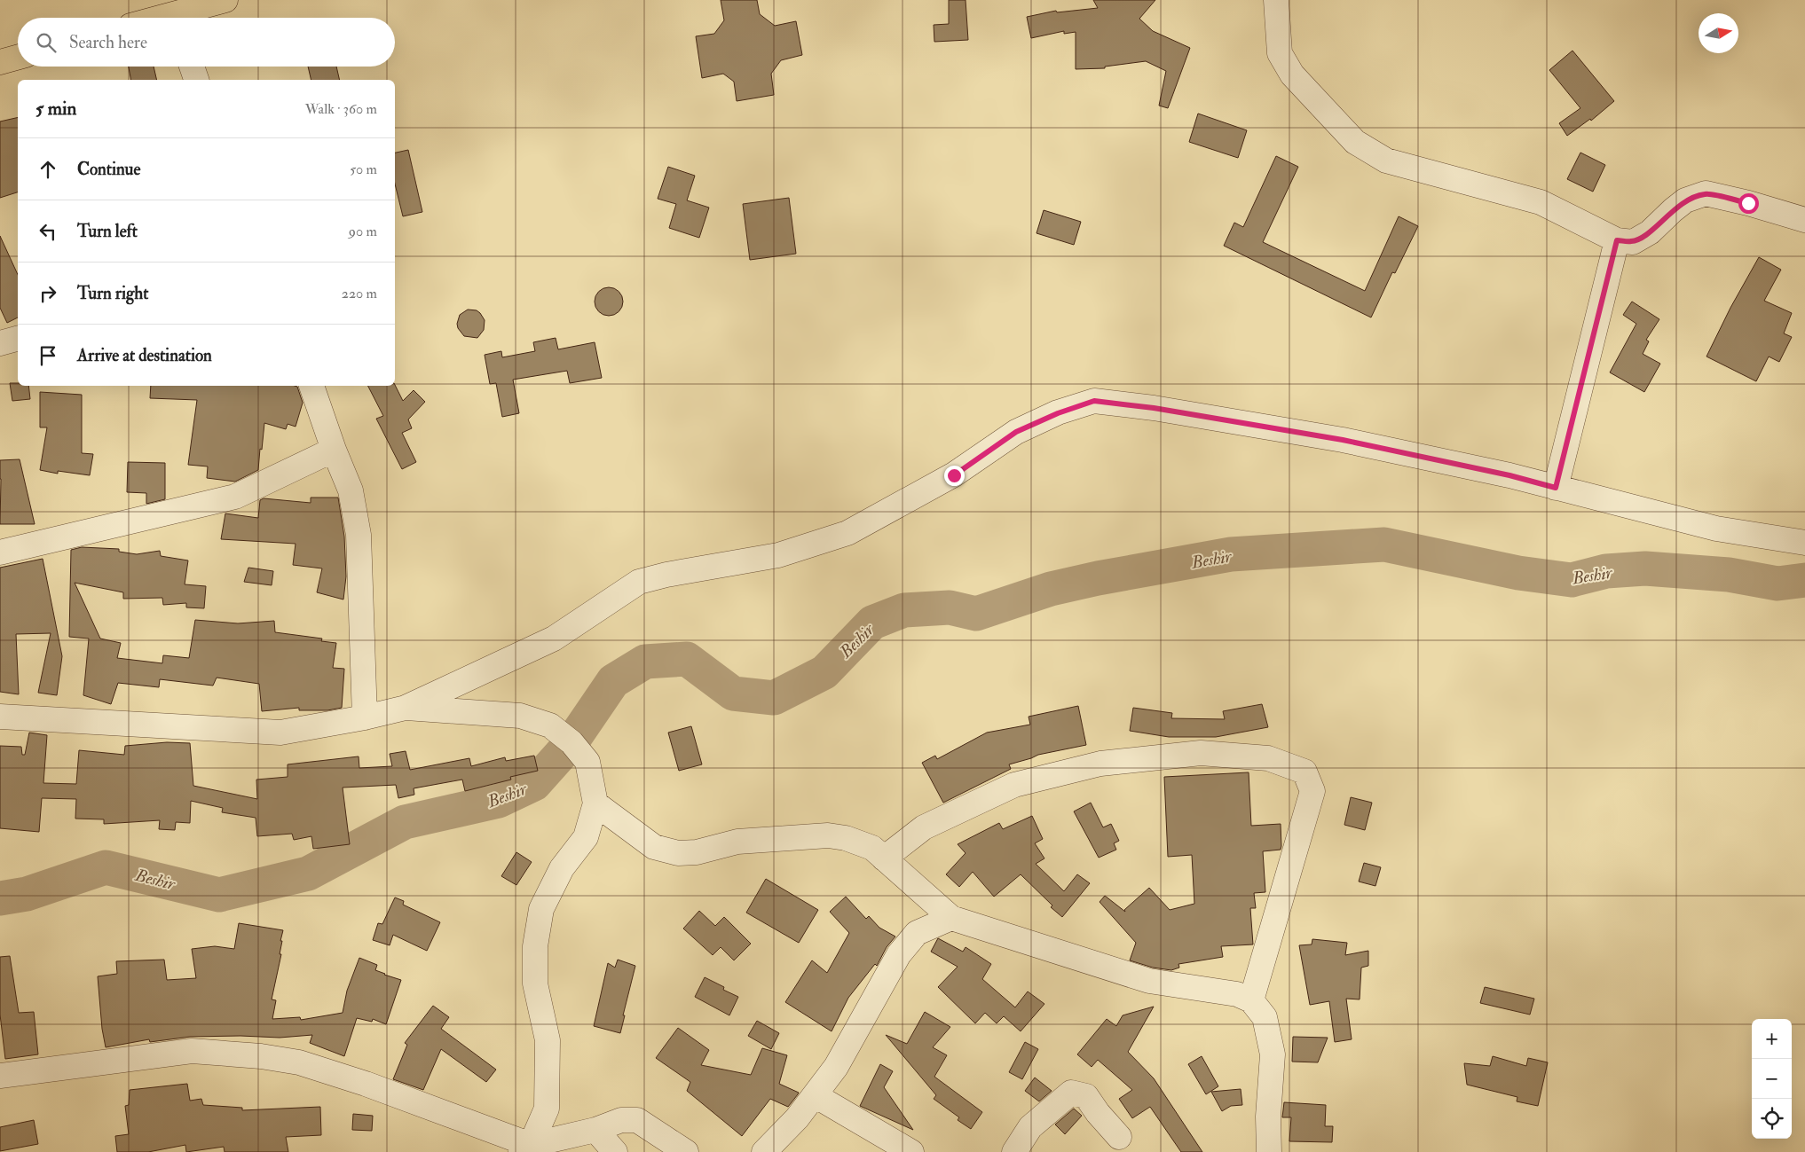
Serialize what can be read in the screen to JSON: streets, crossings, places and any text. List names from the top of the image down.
{
  "water": ["Beshir"],
  "north": "right",
  "page": {
    "search": "Search here",
    "heading": ["5 min", "Walk · 360 m"],
    "list": [
      ["Continue", "50 m"],
      ["Turn left", "90 m"],
      ["Turn right", "220 m"],
      "Arrive at destination"
    ],
    "map_buttons": ["+", "−"]
  }
}
